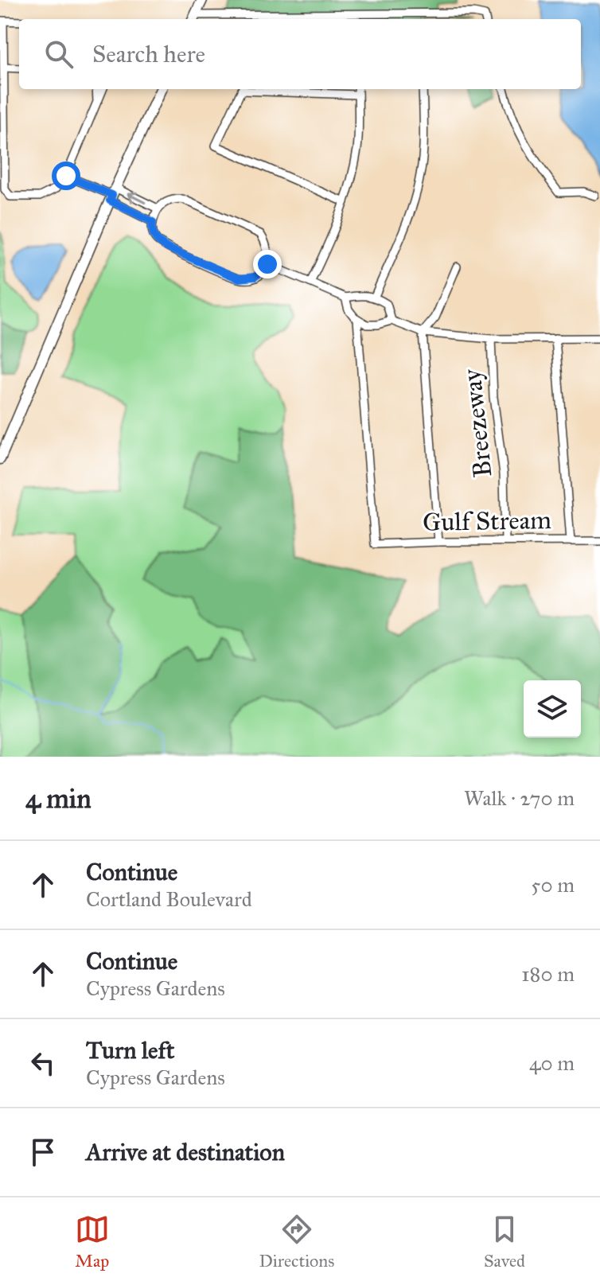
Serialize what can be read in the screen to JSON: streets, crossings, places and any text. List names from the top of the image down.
{
  "streets": {
    "street": ["Breezeway", "Gulf Stream"]
  },
  "crossings": [
    ["Breezeway", "Gulf Stream"]
  ],
  "page": {
    "search": "Search here",
    "heading": ["4 min", "Walk · 270 m"],
    "list": [
      ["Continue", "Cortland Boulevard", "50 m"],
      ["Continue", "Cypress Gardens", "180 m"],
      ["Turn left", "Cypress Gardens", "40 m"],
      "Arrive at destination"
    ],
    "nav": ["Map", "Directions", "Saved"]
  }
}
